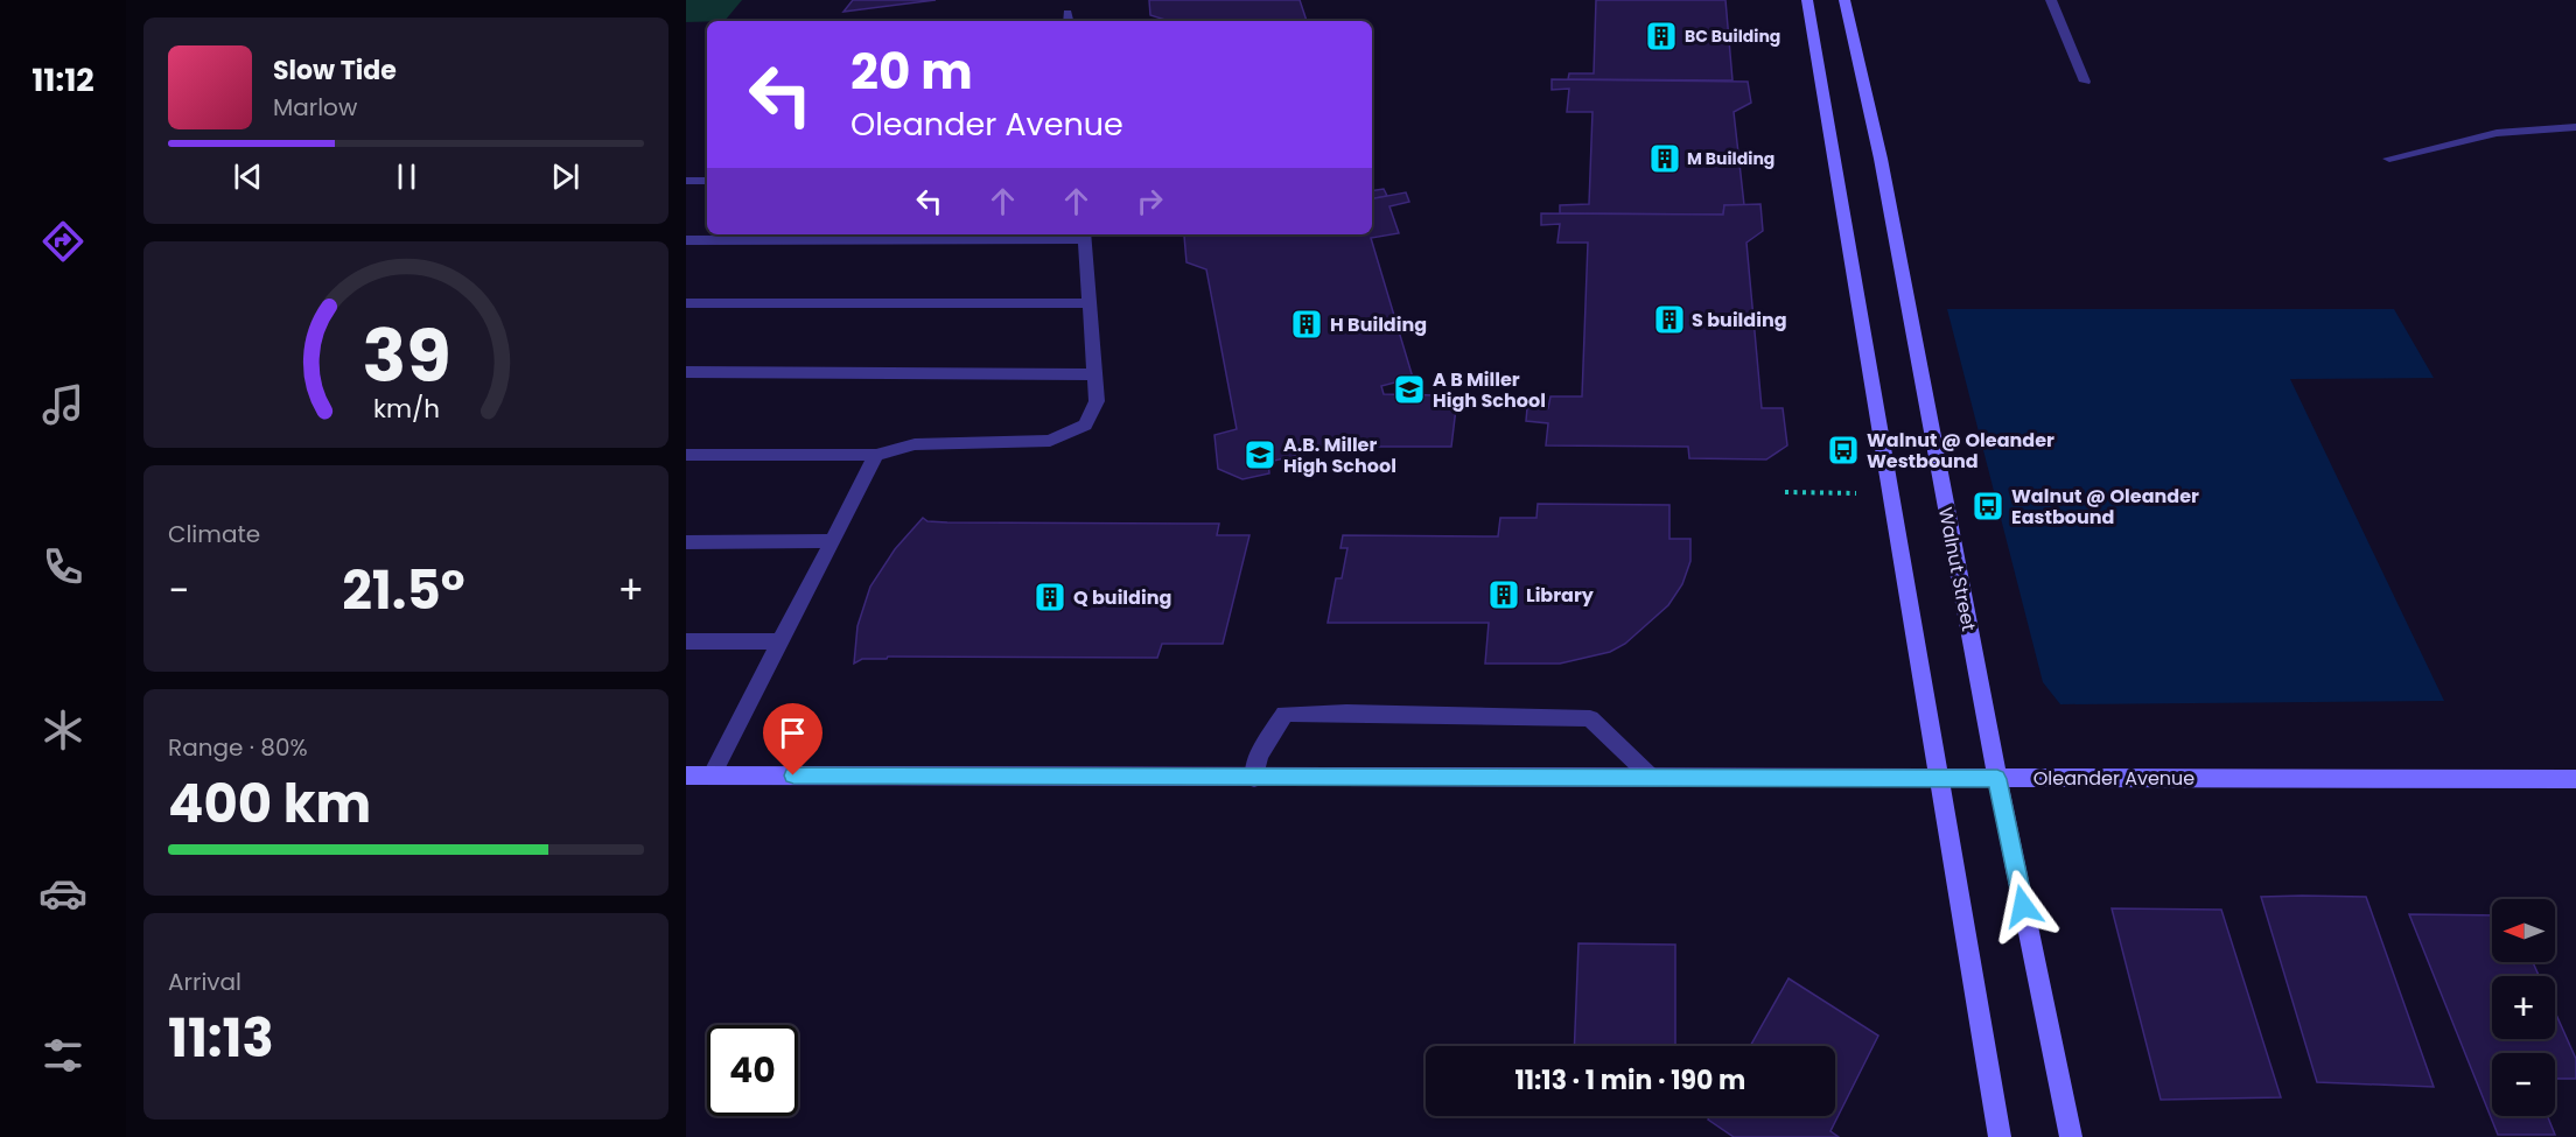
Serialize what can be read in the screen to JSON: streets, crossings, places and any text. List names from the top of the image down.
{
  "streets": {
    "street": ["Walnut Street", "Oleander Avenue"]
  },
  "crossings": [
    ["Walnut Street", "Oleander Avenue"]
  ],
  "places": {
    "building": [
      "BC Building",
      "M Building",
      "S building",
      "H Building",
      "Library",
      "Q building"
    ],
    "school or university": ["A B Miller High School", "A.B. Miller High School"],
    "bus stop": ["Walnut @ Oleander Westbound", "Walnut @ Oleander Eastbound"]
  },
  "north": "left",
  "page": {
    "tabs": "11:12",
    "turn": ["20 m", "Oleander Avenue"],
    "song": ["Slow Tide", "Marlow"],
    "tile": [
      "Climate",
      ["Range · 80%", "400 km"],
      ["Arrival", "11:13"]
    ],
    "heat": ["−", "21.5°", "+"],
    "map_buttons": ["+", "−"],
    "limit": "40",
    "trip": "11:13 · 1 min · 190 m",
    "gauge": ["39", "km/h"]
  }
}
